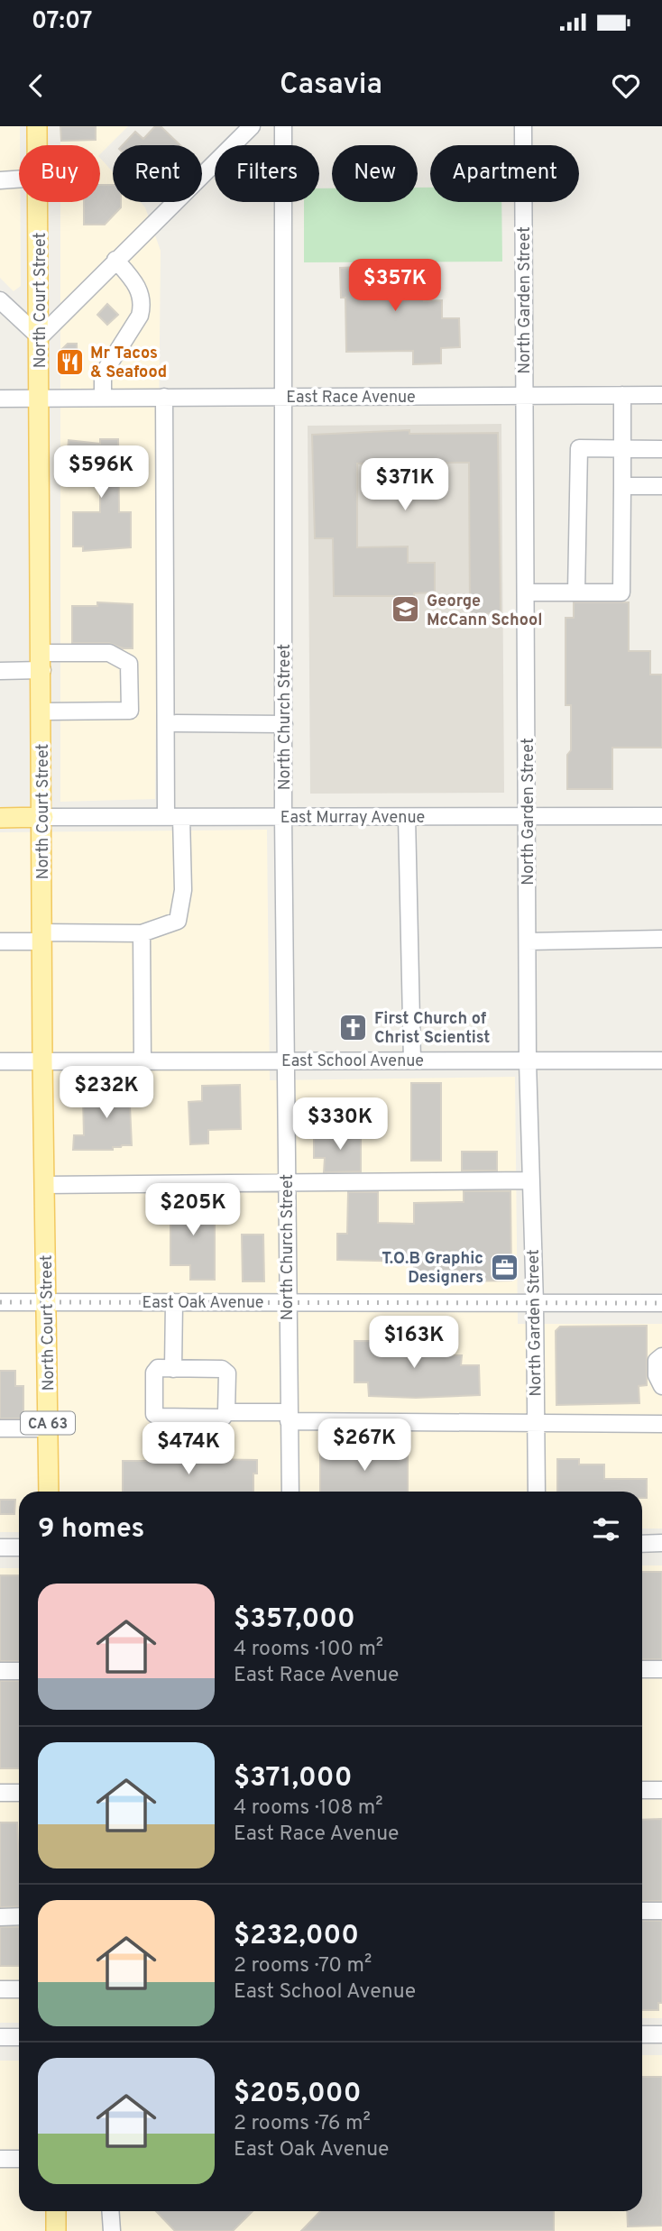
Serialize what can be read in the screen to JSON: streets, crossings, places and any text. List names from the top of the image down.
{
  "streets": {
    "main road": ["North Court Street", "CA 63"],
    "street": [
      "North Garden Street",
      "East Race Avenue",
      "North Church Street",
      "East Murray Avenue",
      "East School Avenue",
      "East Oak Avenue"
    ]
  },
  "crossings": [
    ["North Court Street", "East Race Avenue"],
    ["North Court Street", "East Murray Avenue"],
    ["North Court Street", "East School Avenue"],
    ["North Court Street", "East Oak Avenue"],
    ["North Garden Street", "East Race Avenue"],
    ["North Garden Street", "East Murray Avenue"],
    ["North Garden Street", "East School Avenue"],
    ["North Garden Street", "East Oak Avenue"],
    ["East Race Avenue", "North Church Street"],
    ["North Church Street", "East Murray Avenue"],
    ["North Church Street", "East School Avenue"],
    ["North Church Street", "East Oak Avenue"]
  ],
  "places": {
    "restaurant": ["Mr Tacos & Seafood"],
    "school or university": ["George McCann School"],
    "church": ["First Church of Christ Scientist"],
    "office": ["T.O.B Graphic Designers"]
  },
  "page": {
    "status": "07:07",
    "header": "Casavia",
    "chip": [
      "Buy",
      "Rent",
      "Filters",
      "New",
      "Apartment"
    ],
    "price": [
      "$357K",
      "$596K",
      "$371K",
      "$232K",
      "$330K",
      "$205K",
      "$163K",
      "$267K",
      "$474K"
    ],
    "heading": "9 homes",
    "list": [
      {
        "name": "$357,000",
        "note": "4 rooms · 100 m² · East Race Avenue"
      },
      {
        "name": "$371,000",
        "note": "4 rooms · 108 m² · East Race Avenue"
      },
      {
        "name": "$232,000",
        "note": "2 rooms · 70 m² · East School Avenue"
      },
      {
        "name": "$205,000",
        "note": "2 rooms · 76 m² · East Oak Avenue"
      }
    ]
  }
}
